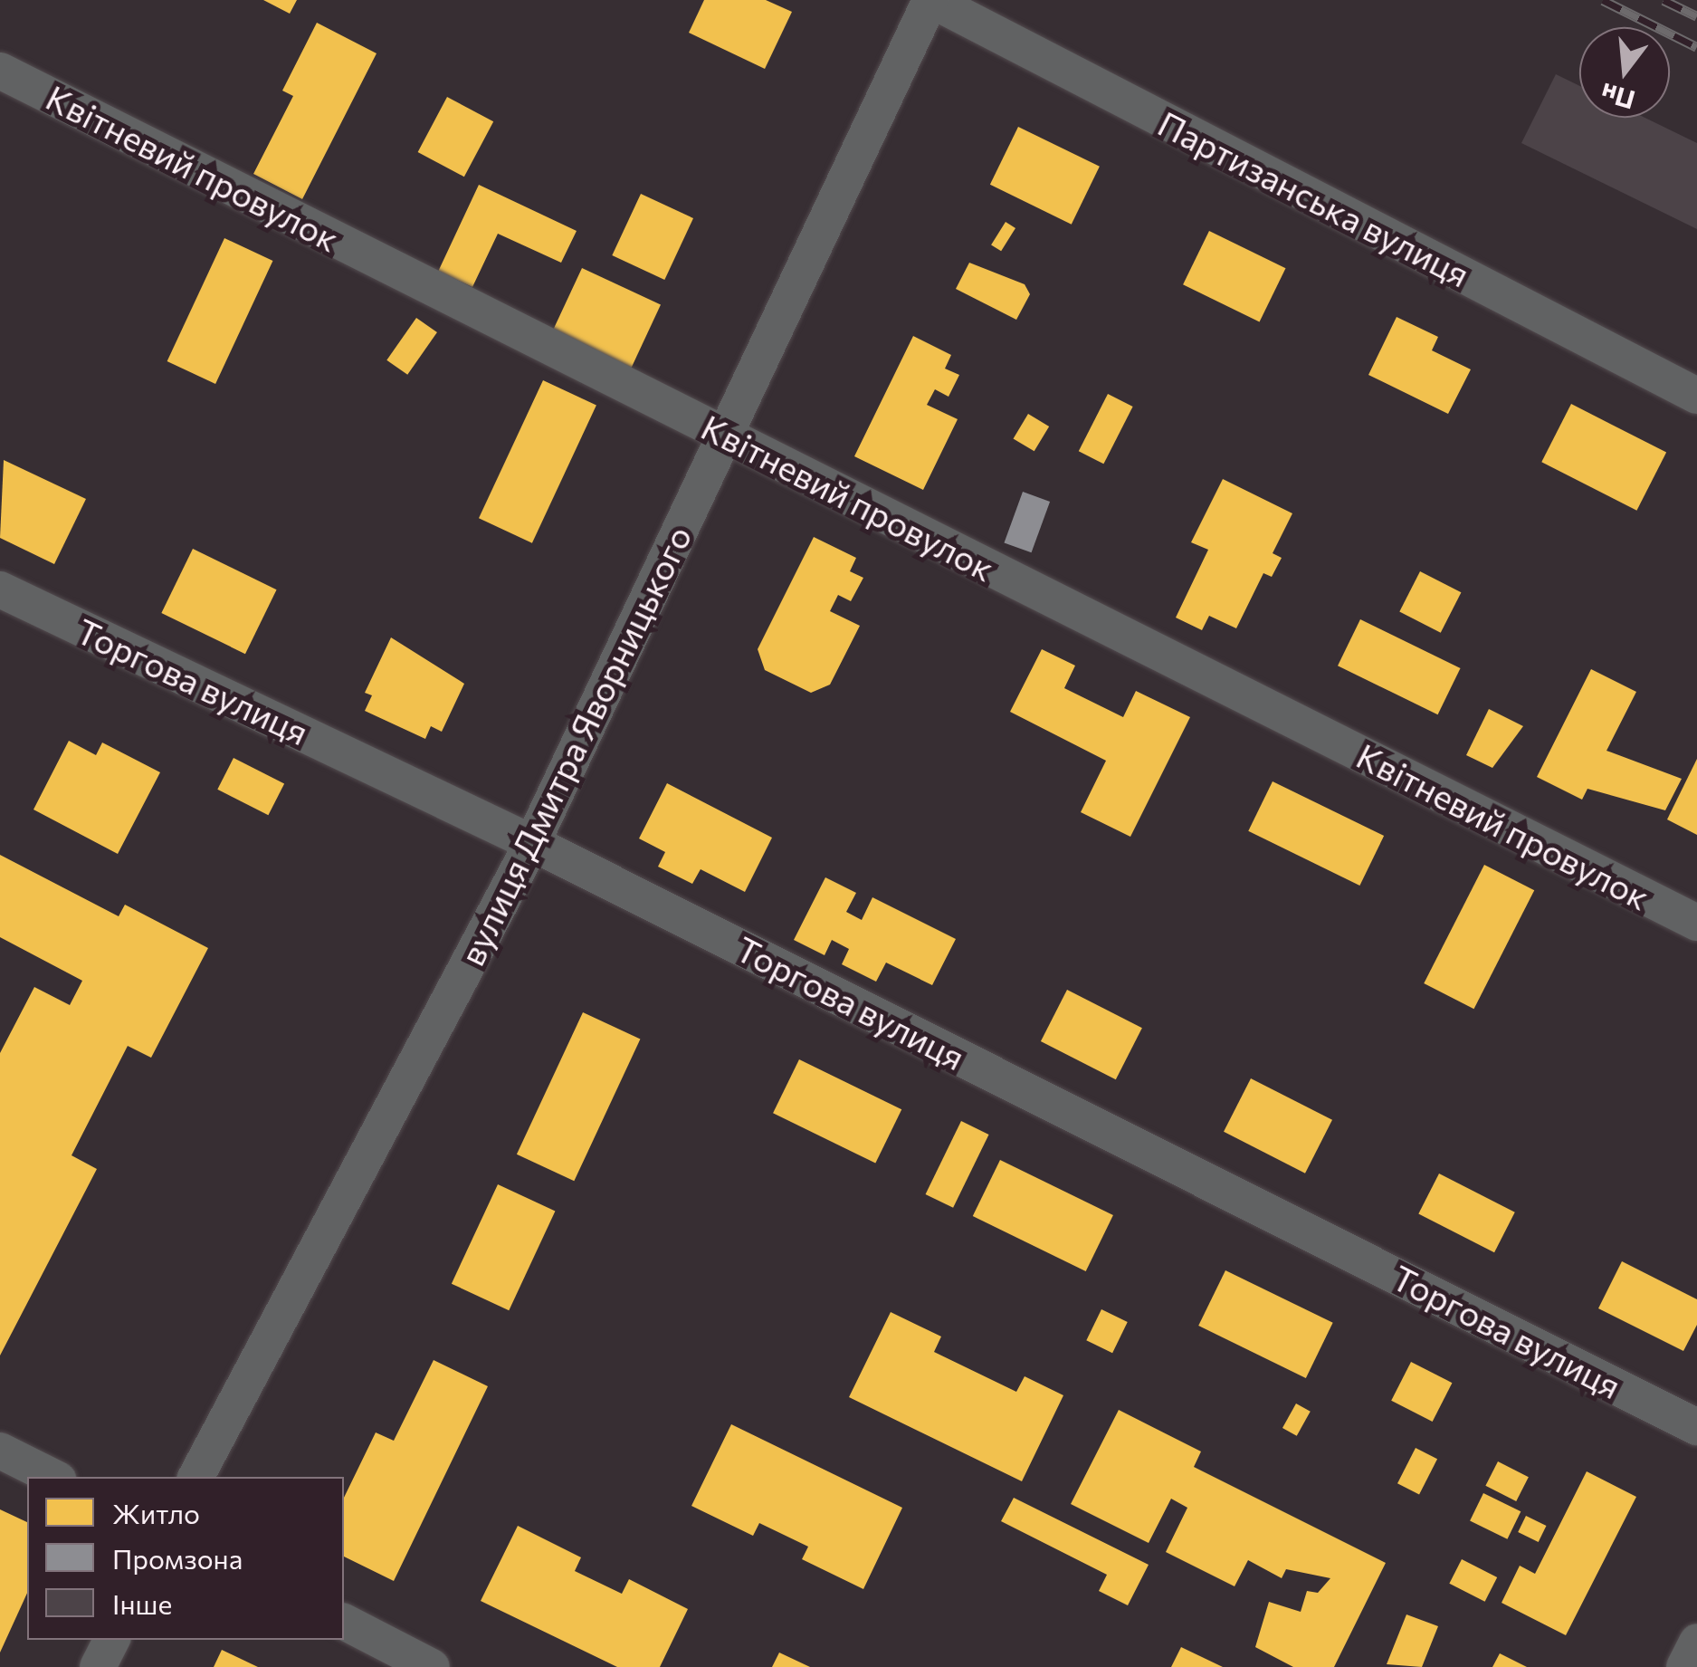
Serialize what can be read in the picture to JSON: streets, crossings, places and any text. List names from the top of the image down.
{
  "streets": {
    "street": [
      "Квітневий провулок",
      "Партизанська вулиця",
      "Торгова вулиця",
      "вулиця Дмитра Яворницького"
    ]
  },
  "crossings": [
    ["Квітневий провулок", "вулиця Дмитра Яворницького"],
    ["Партизанська вулиця", "вулиця Дмитра Яворницького"],
    ["Торгова вулиця", "вулиця Дмитра Яворницького"]
  ],
  "legend": ["Житло", "Промзона", "Інше"],
  "north": "bottom"
}
